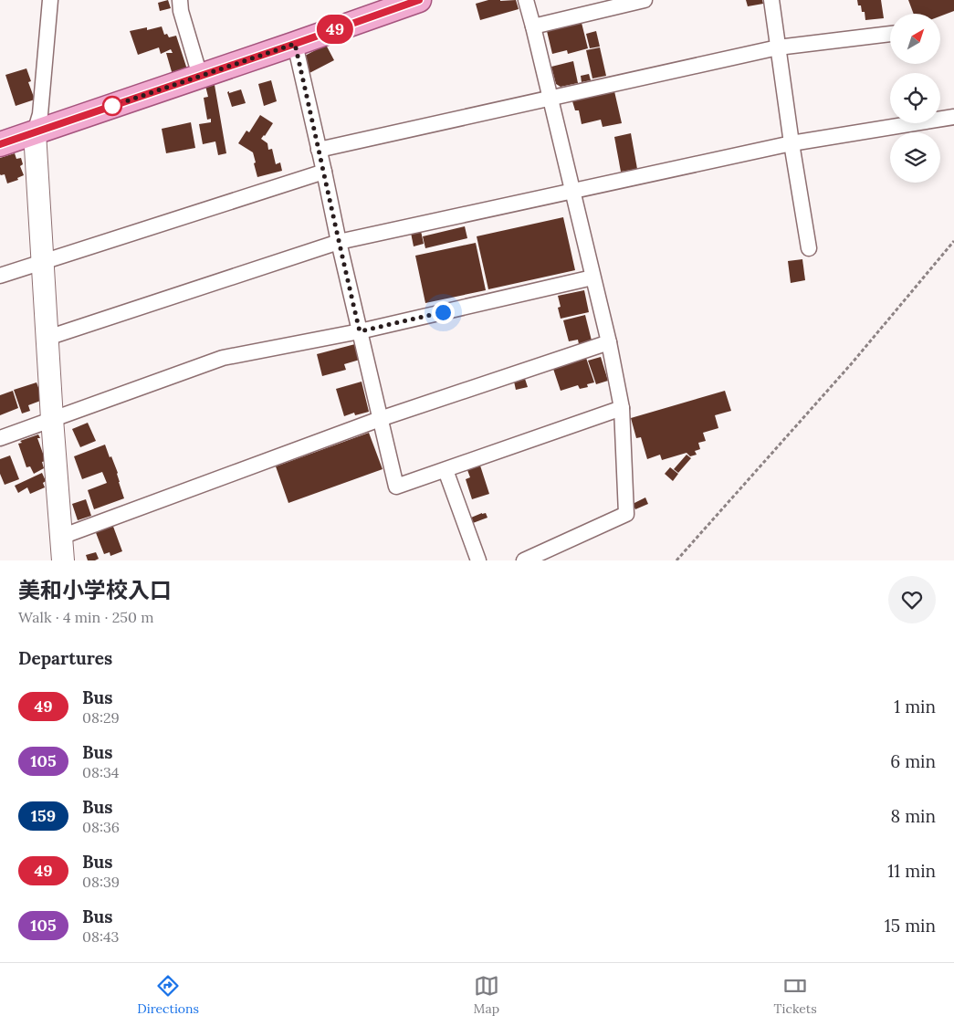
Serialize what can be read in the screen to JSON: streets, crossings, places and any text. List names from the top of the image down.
{
  "lines": ["bus line 49"],
  "north": "top right",
  "page": {
    "on_map": "49",
    "heading": [
      ["美和小学校入口", "Walk · 4 min · 250 m"],
      "Departures"
    ],
    "list": [
      {
        "mark": "49",
        "name": "Bus",
        "note": "08:29",
        "value": "1 min"
      },
      {
        "mark": "105",
        "name": "Bus",
        "note": "08:34",
        "value": "6 min"
      },
      {
        "mark": "159",
        "name": "Bus",
        "note": "08:36",
        "value": "8 min"
      },
      {
        "mark": "49",
        "name": "Bus",
        "note": "08:39",
        "value": "11 min"
      },
      {
        "mark": "105",
        "name": "Bus",
        "note": "08:43",
        "value": "15 min"
      }
    ],
    "tabs": ["Directions", "Map", "Tickets"]
  }
}
